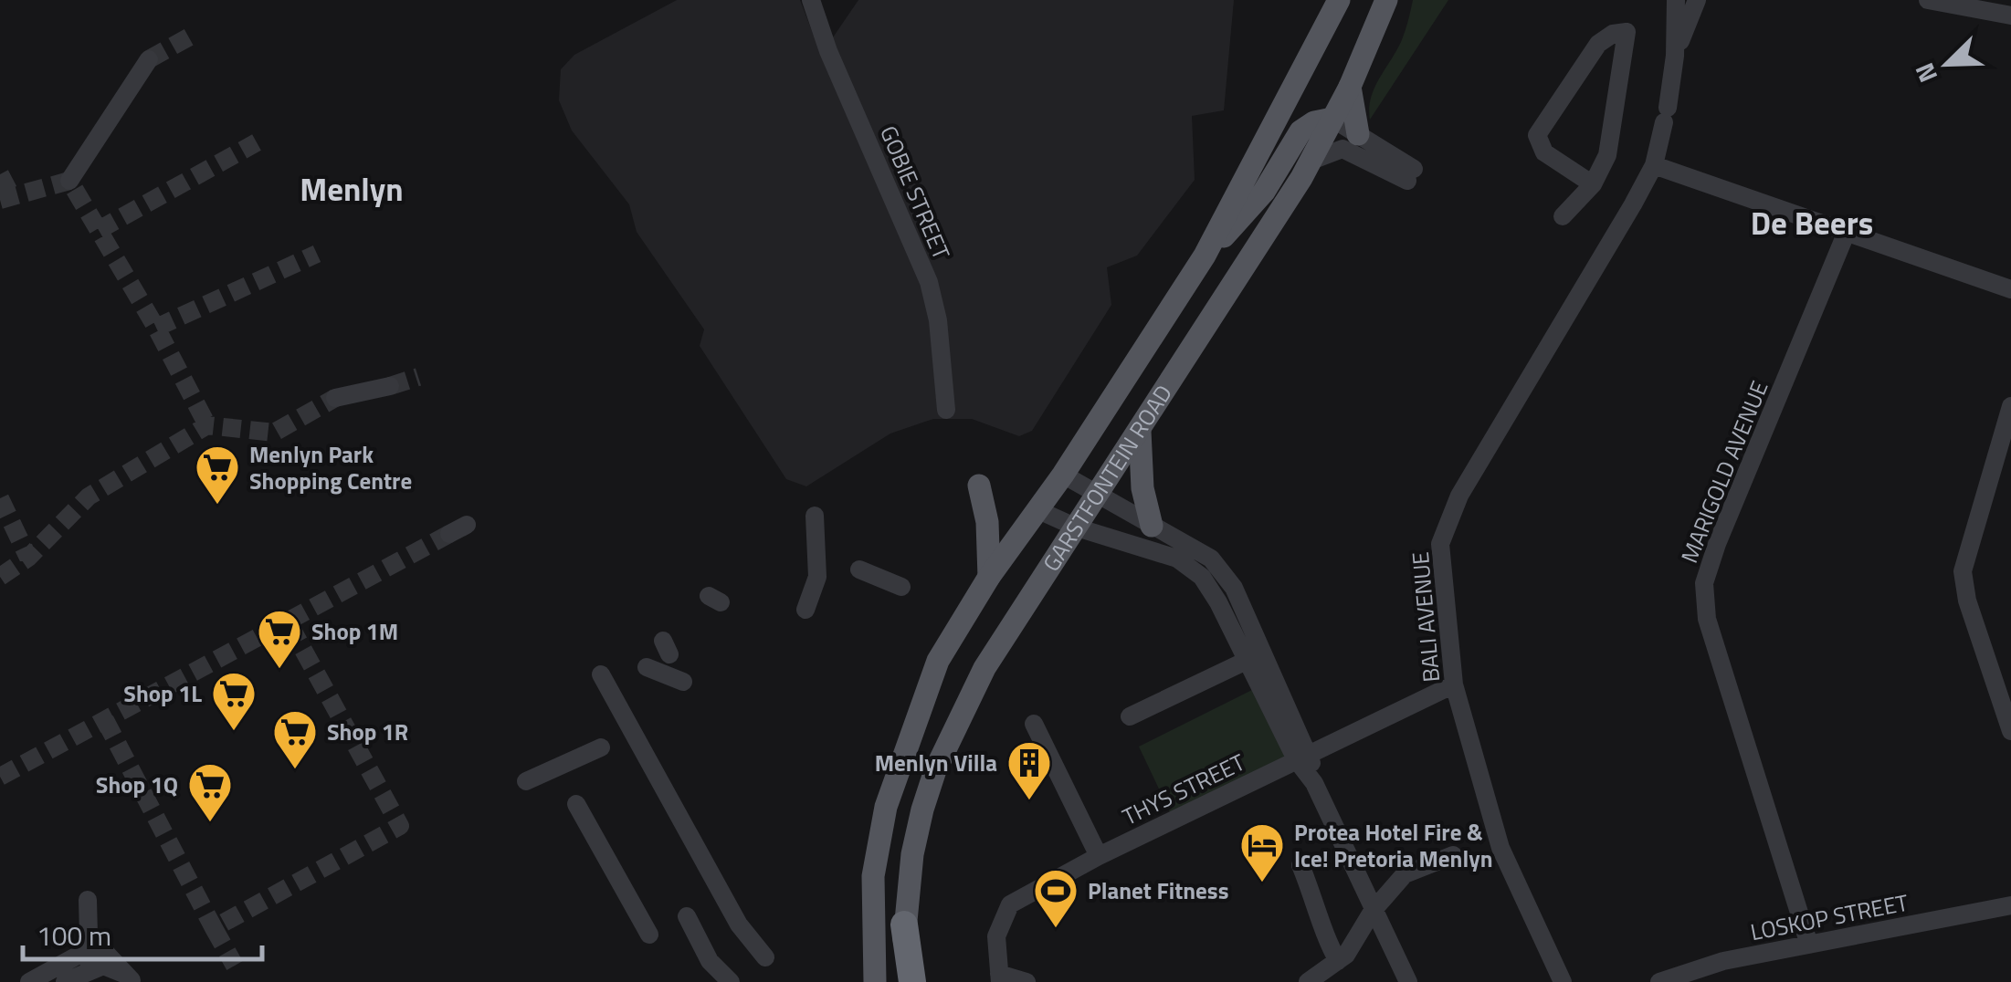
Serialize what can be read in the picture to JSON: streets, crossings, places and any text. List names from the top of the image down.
{
  "streets": {
    "main road": ["GARSTFONTEIN ROAD"],
    "street": [
      "GOBIE STREET",
      "MARIGOLD AVENUE",
      "BALI AVENUE",
      "THYS STREET",
      "LOSKOP STREET"
    ]
  },
  "crossings": [
    ["MARIGOLD AVENUE", "LOSKOP STREET"],
    ["BALI AVENUE", "THYS STREET"]
  ],
  "districts": ["Menlyn", "De Beers"],
  "places": {
    "supermarket": [
      "Menlyn Park Shopping Centre",
      "Shop 1M",
      "Shop 1L",
      "Shop 1R",
      "Shop 1Q"
    ],
    "building": ["Menlyn Villa"],
    "hotel": ["Protea Hotel Fire & Ice! Pretoria Menlyn"],
    "sports": ["Planet Fitness"]
  },
  "scale_bar": "100 m",
  "north": "bottom left"
}
